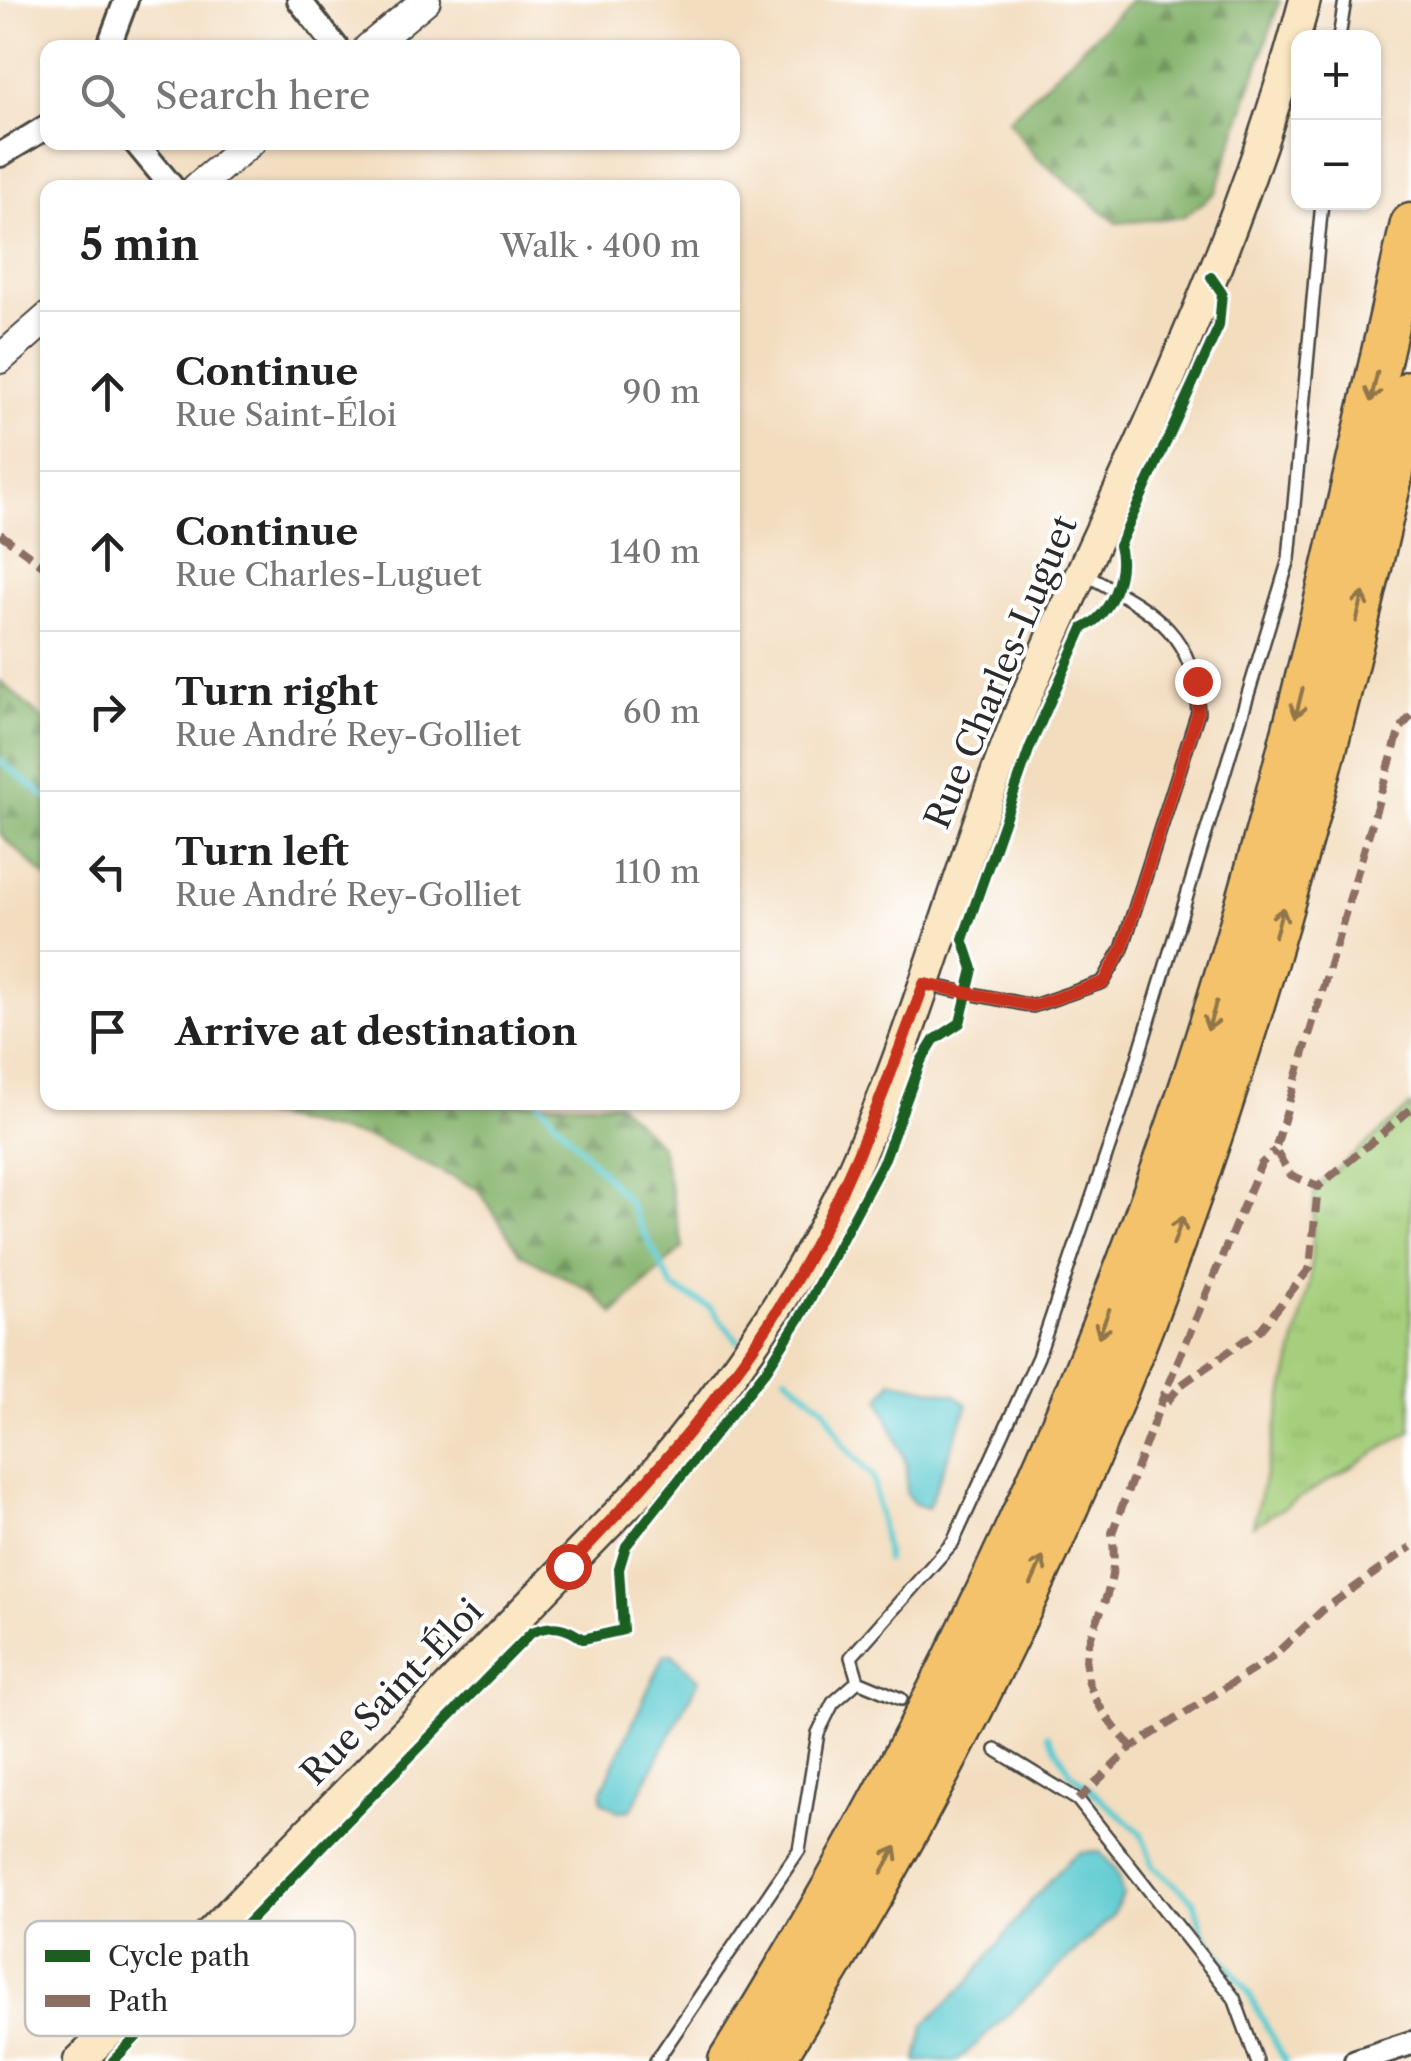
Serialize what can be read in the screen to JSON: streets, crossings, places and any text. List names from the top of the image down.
{
  "streets": {
    "main road": ["Rue Charles-Luguet", "Rue Saint-Éloi"]
  },
  "crossings": [
    ["Rue Charles-Luguet", "Rue Saint-Éloi"]
  ],
  "legend": ["Cycle path", "Path"],
  "page": {
    "map_buttons": ["+", "−"],
    "search": "Search here",
    "heading": ["5 min", "Walk · 400 m"],
    "list": [
      ["Continue", "Rue Saint-Éloi", "90 m"],
      ["Continue", "Rue Charles-Luguet", "140 m"],
      ["Turn right", "Rue André Rey-Golliet", "60 m"],
      ["Turn left", "Rue André Rey-Golliet", "110 m"],
      "Arrive at destination"
    ]
  }
}
